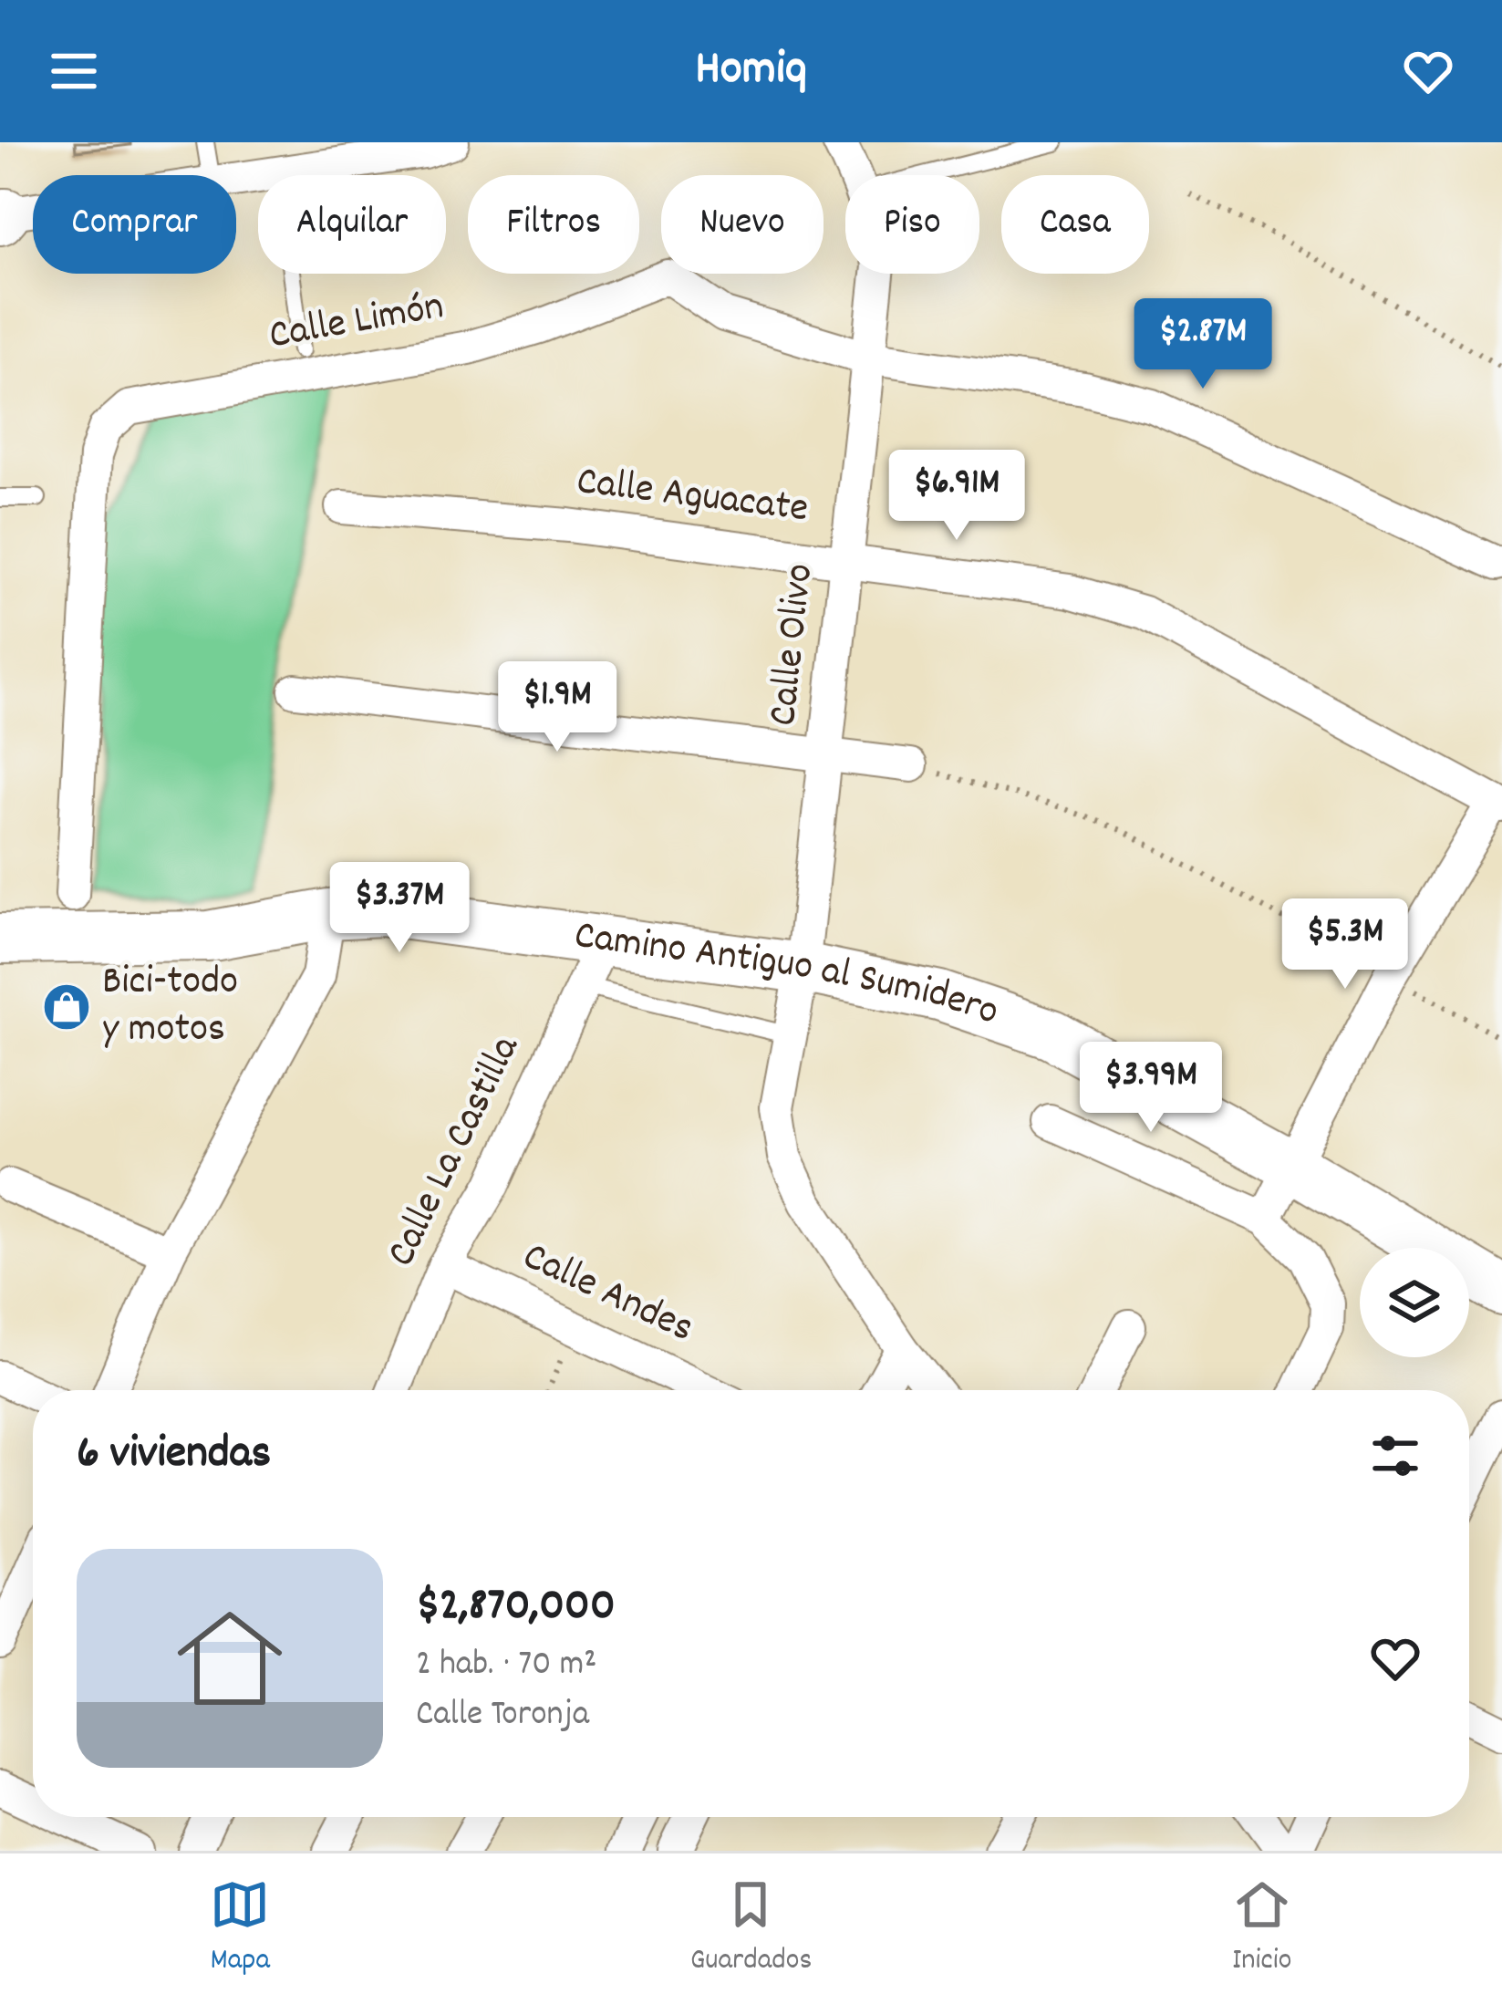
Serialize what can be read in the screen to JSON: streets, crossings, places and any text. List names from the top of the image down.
{
  "streets": {
    "main road": ["Camino Antiguo al Sumidero"],
    "street": [
      "Calle Limón",
      "Calle Aguacate",
      "Calle Olivo",
      "Calle La Castilla",
      "Calle Andes"
    ]
  },
  "crossings": [
    ["Calle Limón", "Calle Olivo"],
    ["Calle Aguacate", "Calle Olivo"],
    ["Calle Olivo", "Camino Antiguo al Sumidero"],
    ["Camino Antiguo al Sumidero", "Calle La Castilla"],
    ["Calle La Castilla", "Calle Andes"]
  ],
  "places": {
    "shop": ["Bici-todo y motos"]
  },
  "page": {
    "header": "Homiq",
    "chip": [
      "Comprar",
      "Alquilar",
      "Filtros",
      "Nuevo",
      "Piso",
      "Casa"
    ],
    "price": [
      "$2.87M",
      "$6.91M",
      "$1.9M",
      "$3.37M",
      "$5.3M",
      "$3.99M"
    ],
    "heading": "6 viviendas",
    "list": [
      {
        "name": "$2,870,000",
        "note": "2 hab. · 70 m² · Calle Toronja"
      }
    ],
    "tabs": ["Mapa", "Guardados", "Inicio"]
  }
}
